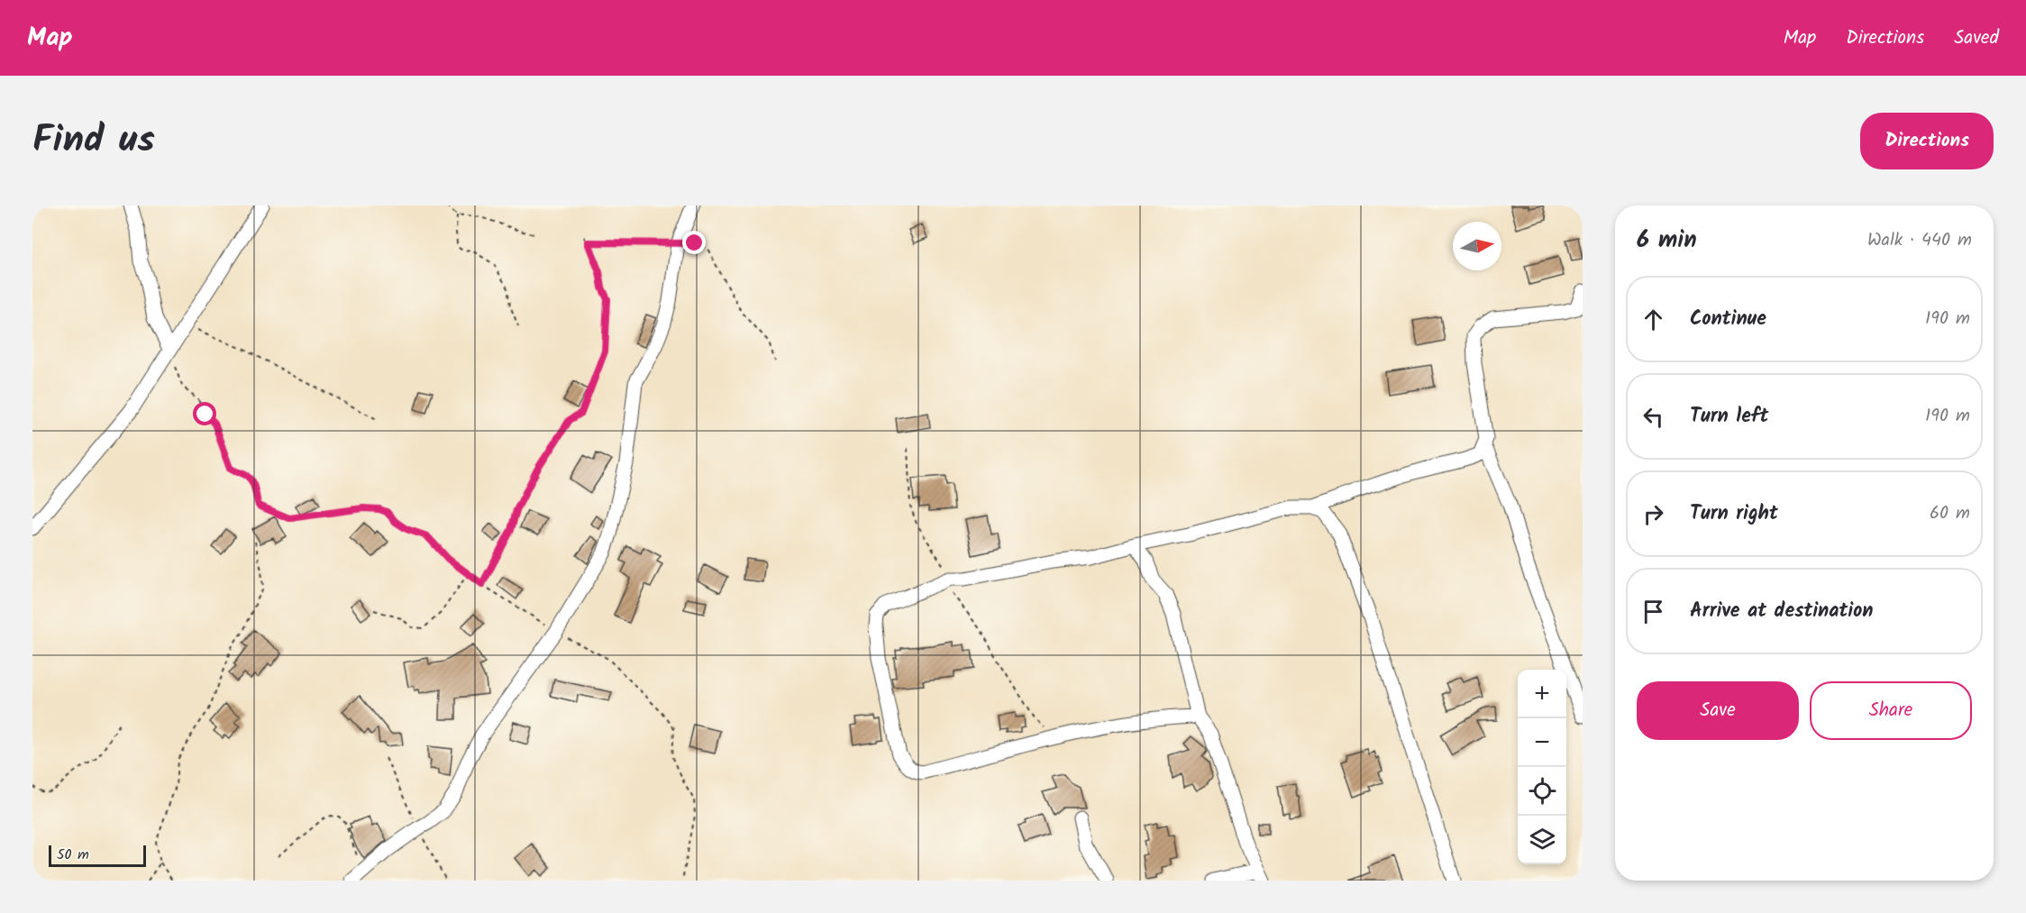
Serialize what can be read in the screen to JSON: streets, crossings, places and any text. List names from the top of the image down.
{
  "scale_bar": "50 m",
  "north": "right",
  "page": {
    "header": "Map",
    "nav": ["Map", "Directions", "Saved"],
    "title": "Find us",
    "buttons": [
      "Directions",
      ["Save", "Share"]
    ],
    "heading": ["6 min", "Walk · 440 m"],
    "list": [
      ["Continue", "190 m"],
      ["Turn left", "190 m"],
      ["Turn right", "60 m"],
      "Arrive at destination"
    ],
    "map_buttons": ["+", "−"],
    "scale": "50 m"
  }
}
